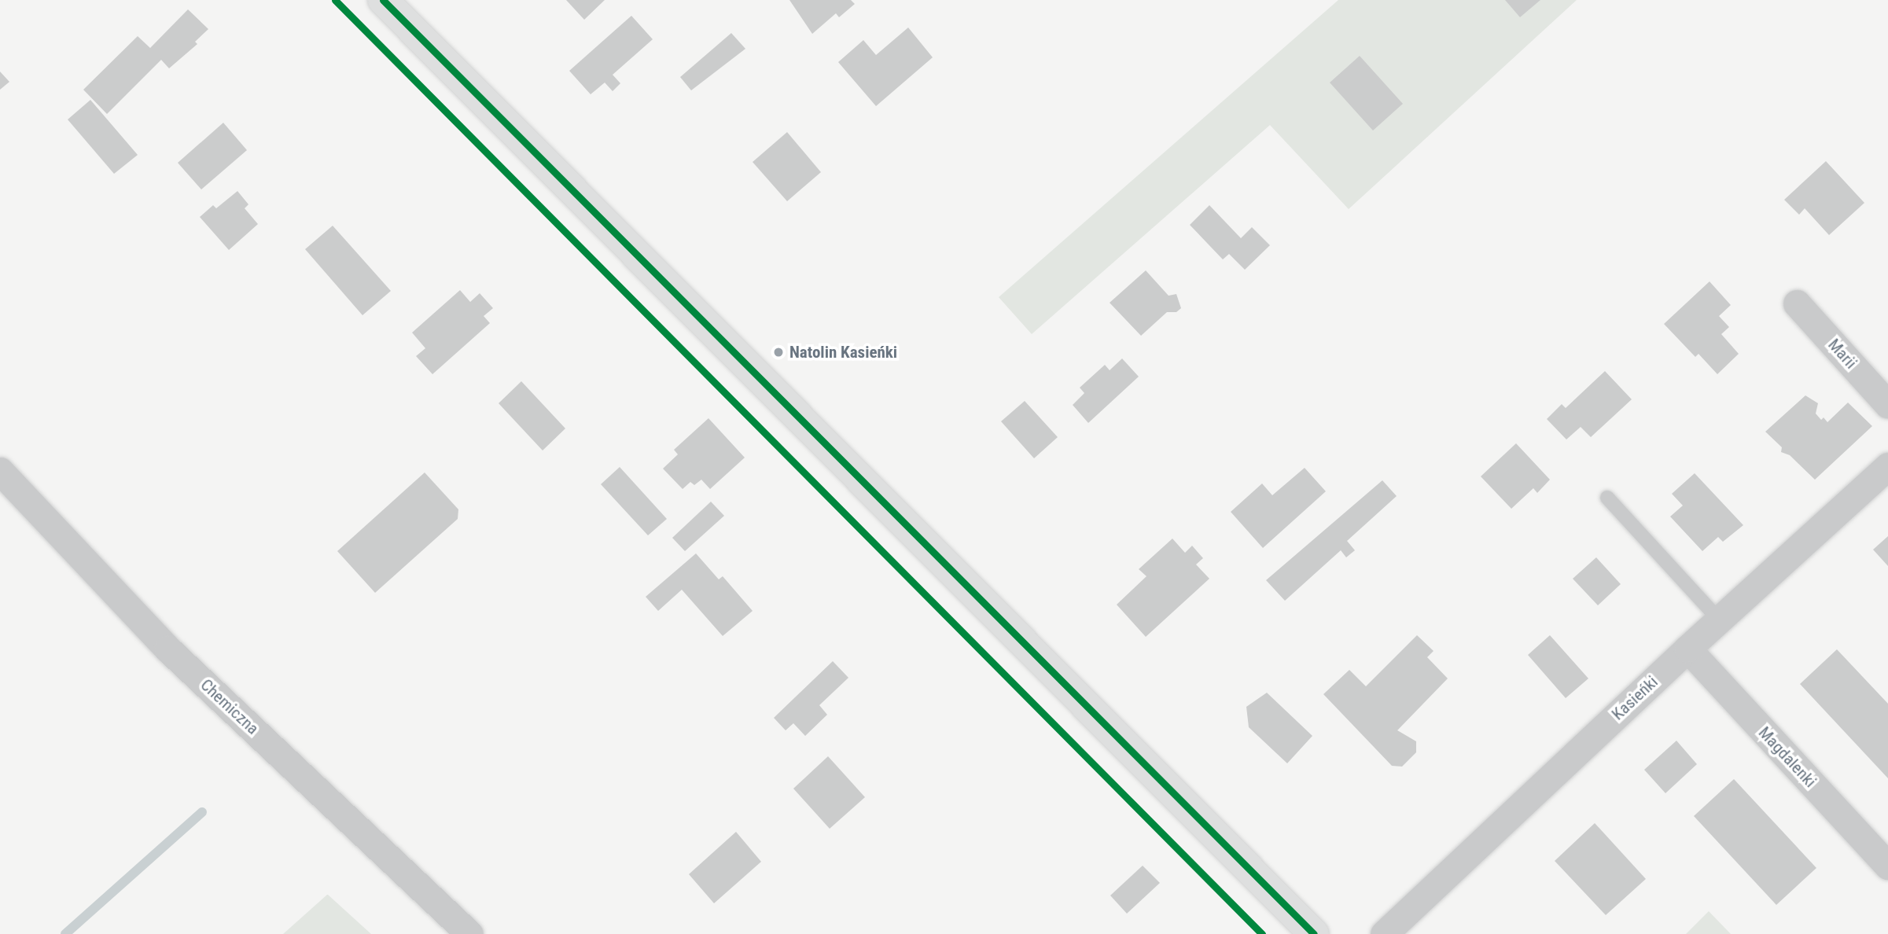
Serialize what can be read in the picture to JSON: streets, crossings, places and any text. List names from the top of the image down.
{
  "streets": {
    "street": [
      "Marii",
      "Kasieńki",
      "Chemiczna",
      "Magdalenki"
    ]
  },
  "crossings": [
    ["Kasieńki", "Magdalenki"]
  ],
  "places": ["Natolin Kasieńki"]
}
